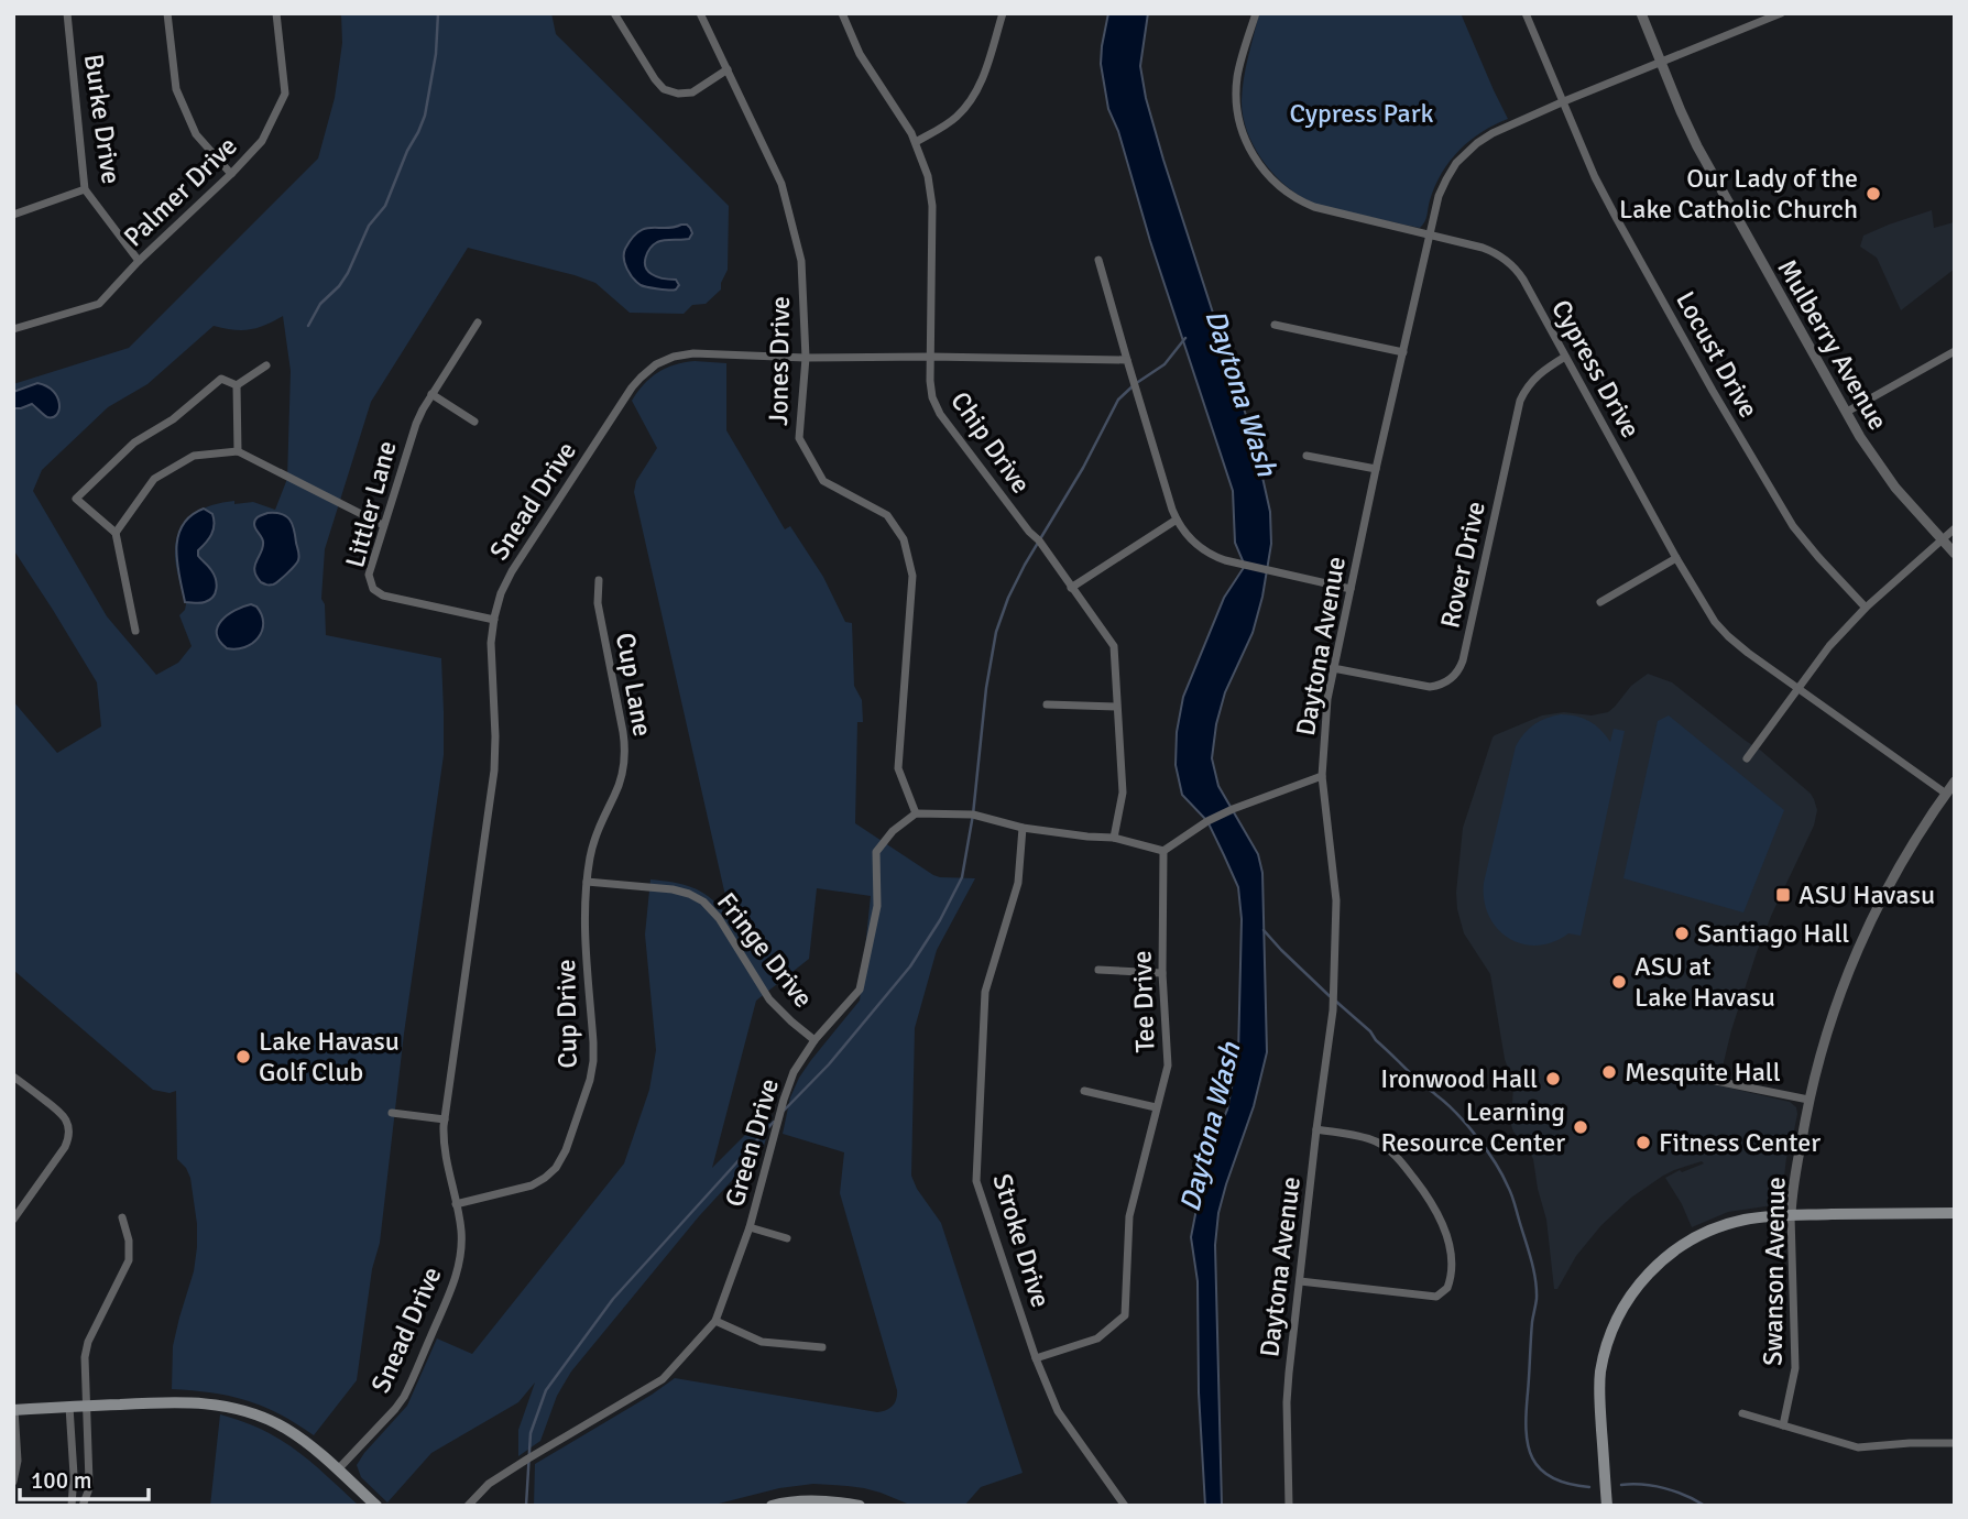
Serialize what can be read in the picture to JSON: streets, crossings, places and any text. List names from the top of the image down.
{
  "streets": {
    "street": [
      "Burke Drive",
      "Palmer Drive",
      "Mulberry Avenue",
      "Locust Drive",
      "Jones Drive",
      "Cypress Drive",
      "Chip Drive",
      "Snead Drive",
      "Littler Lane",
      "Rover Drive",
      "Daytona Avenue",
      "Cup Lane",
      "Fringe Drive",
      "Tee Drive",
      "Cup Drive",
      "Green Drive",
      "Stroke Drive",
      "Swanson Avenue"
    ]
  },
  "crossings": [
    ["Burke Drive", "Palmer Drive"],
    ["Mulberry Avenue", "Daytona Avenue"],
    ["Locust Drive", "Daytona Avenue"],
    ["Jones Drive", "Snead Drive"],
    ["Jones Drive", "Green Drive"],
    ["Cypress Drive", "Rover Drive"],
    ["Cypress Drive", "Daytona Avenue"],
    ["Cypress Drive", "Swanson Avenue"],
    ["Chip Drive", "Snead Drive"],
    ["Snead Drive", "Littler Lane"],
    ["Snead Drive", "Cup Drive"],
    ["Rover Drive", "Daytona Avenue"],
    ["Cup Lane", "Fringe Drive"],
    ["Cup Lane", "Cup Drive"],
    ["Fringe Drive", "Cup Drive"],
    ["Fringe Drive", "Green Drive"],
    ["Tee Drive", "Stroke Drive"]
  ],
  "water": ["Daytona Wash"],
  "parks": ["Cypress Park"],
  "places": {
    "other": [
      "Our Lady of the Lake Catholic Church",
      "Santiago Hall",
      "ASU at Lake Havasu",
      "Lake Havasu Golf Club",
      "Mesquite Hall",
      "Ironwood Hall",
      "Learning Resource Center",
      "Fitness Center"
    ],
    "transit": ["ASU Havasu"]
  },
  "scale_bar": "100 m"
}
